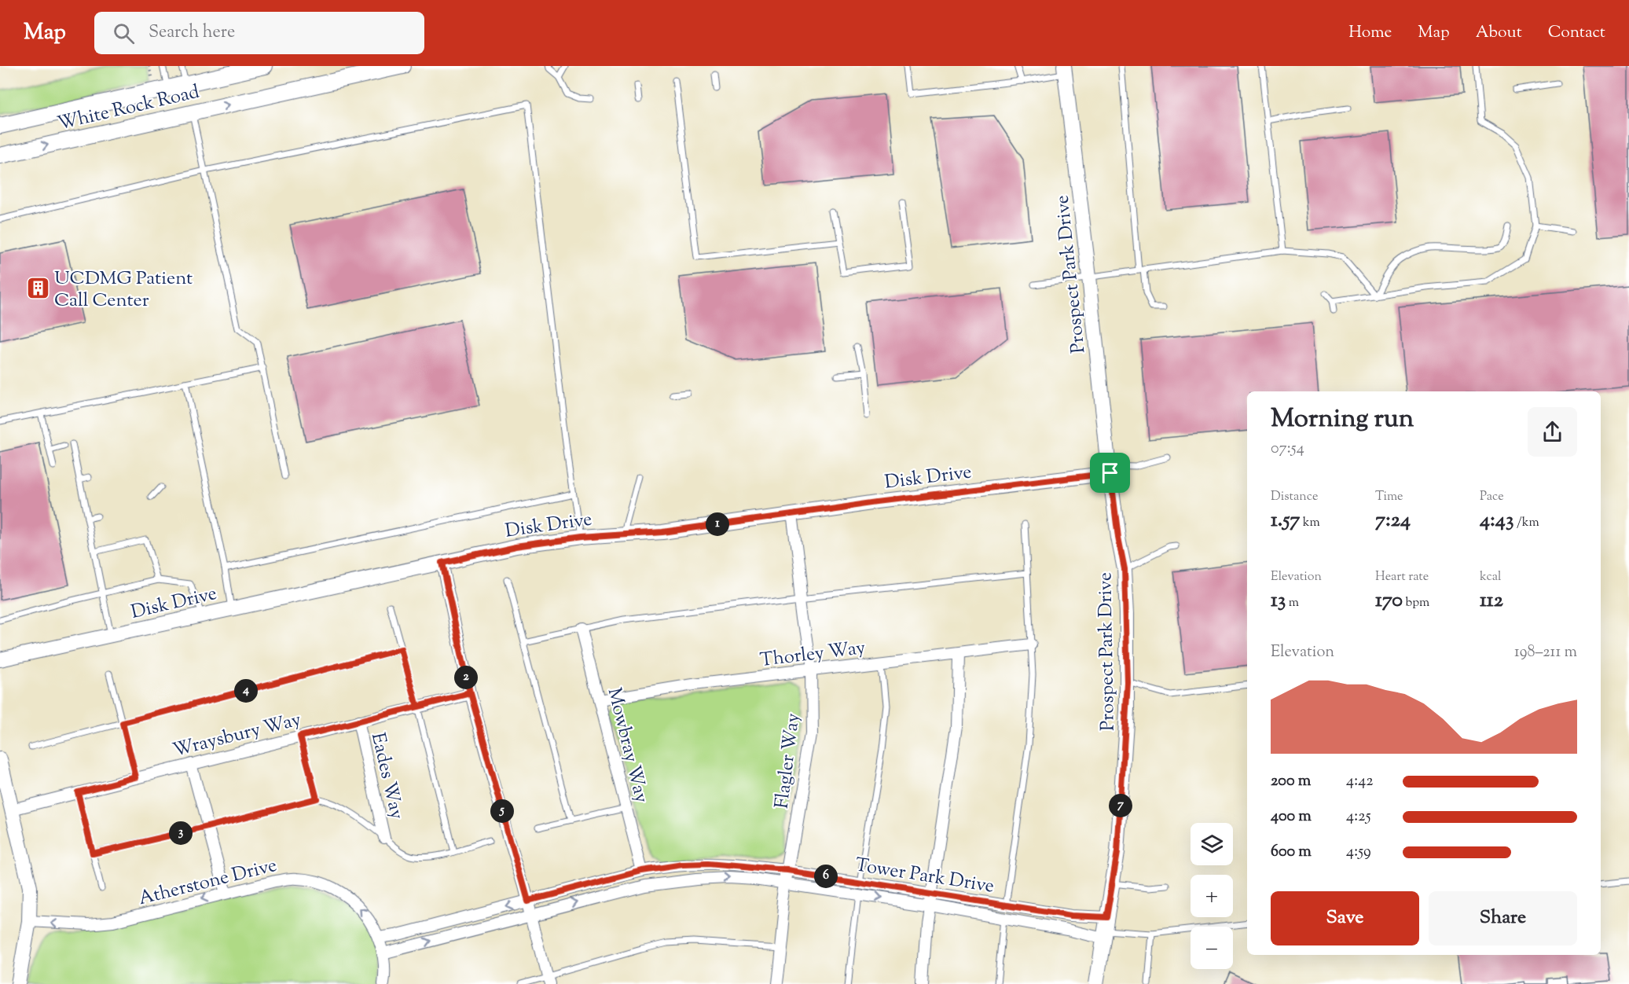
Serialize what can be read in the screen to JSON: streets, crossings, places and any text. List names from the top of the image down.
{
  "streets": {
    "main road": ["White Rock Road"],
    "street": [
      "Prospect Park Drive",
      "Disk Drive",
      "Thorley Way",
      "Wraysbury Way",
      "Mowbray Way",
      "Flagler Way",
      "Eades Way",
      "Tower Park Drive",
      "Atherstone Drive"
    ]
  },
  "crossings": [
    ["Prospect Park Drive", "Disk Drive"],
    ["Prospect Park Drive", "Tower Park Drive"],
    ["Disk Drive", "Flagler Way"],
    ["Thorley Way", "Mowbray Way"],
    ["Thorley Way", "Flagler Way"],
    ["Wraysbury Way", "Eades Way"],
    ["Mowbray Way", "Tower Park Drive"],
    ["Flagler Way", "Tower Park Drive"],
    ["Tower Park Drive", "Atherstone Drive"]
  ],
  "one_way": ["Atherstone Drive"],
  "places": {
    "building": ["UCDMG Patient Call Center"]
  },
  "page": {
    "header": "Map",
    "search": "Search here",
    "nav": [
      "Home",
      "Map",
      "About",
      "Contact"
    ],
    "heading": ["Morning run", "07:54"],
    "stats": [
      ["Distance", "1.57 km"],
      ["Time", "7:24"],
      ["Pace", "4:43 /km"],
      ["Elevation", "13 m"],
      ["Heart rate", "170 bpm"],
      ["kcal", "112"]
    ],
    "pins": [
      "1",
      "2",
      "4",
      "7",
      "5",
      "3",
      "6"
    ],
    "chart": ["Elevation", "198–211 m"],
    "list": [
      {
        "name": "200 m",
        "note": "4:42"
      },
      {
        "name": "400 m",
        "note": "4:25"
      },
      {
        "name": "600 m",
        "note": "4:59"
      }
    ],
    "map_buttons": ["+", "−"],
    "buttons": ["Save", "Share"]
  }
}
